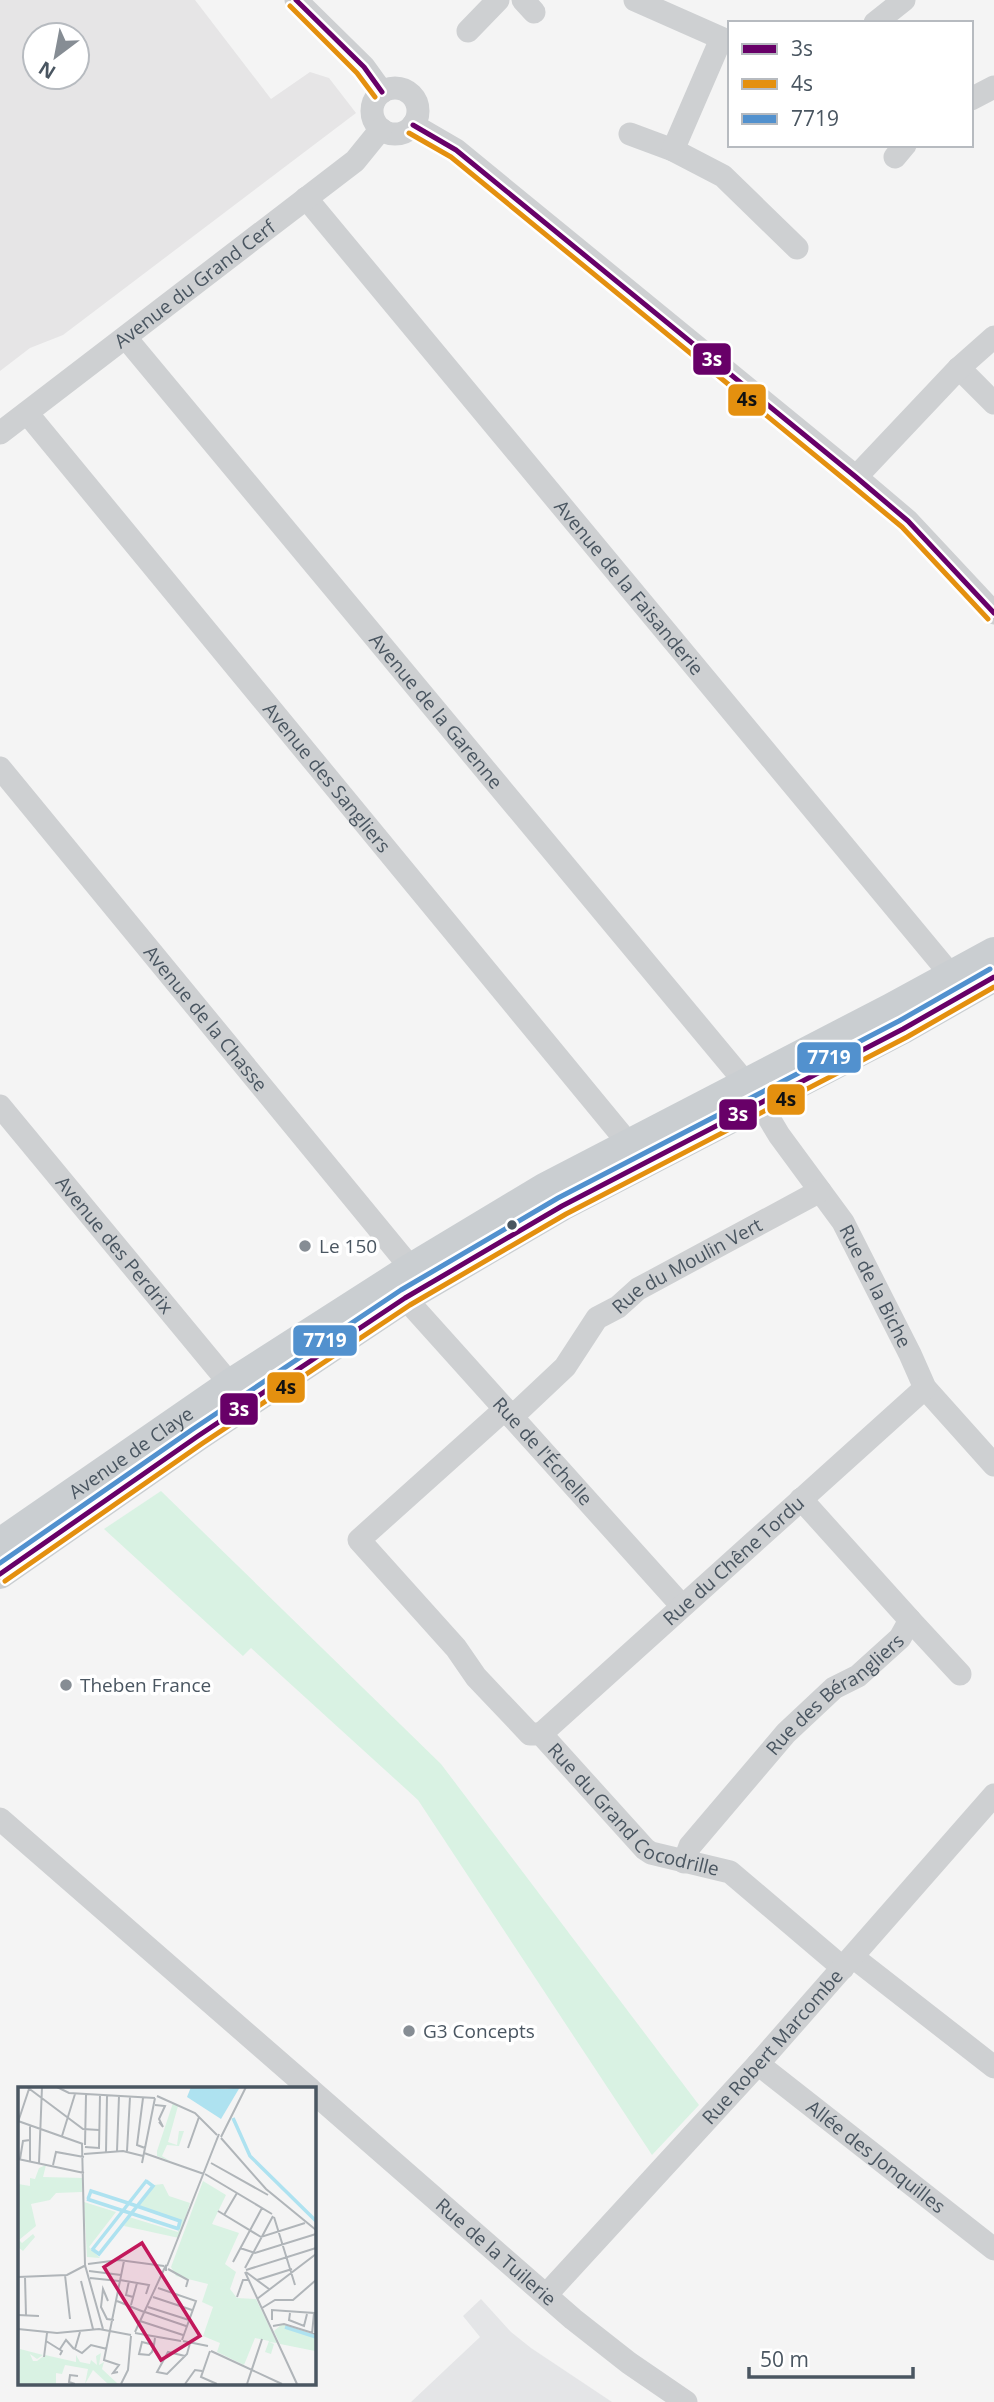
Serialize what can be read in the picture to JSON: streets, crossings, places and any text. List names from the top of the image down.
{
  "streets": {
    "main road": ["Avenue de Claye"],
    "street": [
      "Avenue du Grand Cerf",
      "Avenue de la Faisanderie",
      "Avenue de la Garenne",
      "Avenue des Sangliers",
      "Avenue de la Chasse",
      "Avenue des Perdrix",
      "Rue du Moulin Vert",
      "Rue de la Biche",
      "Rue de l'Échelle",
      "Rue du Chêne Tordu",
      "Rue des Bérangliers",
      "Rue du Grand Cocodrille",
      "Rue Robert Marcombe",
      "Allée des Jonquilles",
      "Rue de la Tuilerie"
    ]
  },
  "crossings": [
    ["Avenue du Grand Cerf", "Avenue de la Faisanderie"],
    ["Avenue du Grand Cerf", "Avenue de la Garenne"],
    ["Avenue du Grand Cerf", "Avenue des Sangliers"],
    ["Avenue de la Faisanderie", "Avenue de Claye"],
    ["Avenue de la Garenne", "Rue de la Biche"],
    ["Avenue de la Garenne", "Avenue de Claye"],
    ["Avenue des Sangliers", "Avenue de Claye"],
    ["Avenue de la Chasse", "Avenue de Claye"],
    ["Avenue des Perdrix", "Avenue de Claye"],
    ["Rue du Moulin Vert", "Rue de la Biche"],
    ["Rue du Moulin Vert", "Rue de l'Échelle"],
    ["Rue du Moulin Vert", "Rue du Grand Cocodrille"],
    ["Rue de la Biche", "Avenue de Claye"],
    ["Rue de la Biche", "Rue du Chêne Tordu"],
    ["Avenue de Claye", "Rue de l'Échelle"],
    ["Rue de l'Échelle", "Rue du Chêne Tordu"],
    ["Rue du Chêne Tordu", "Rue des Bérangliers"],
    ["Rue du Chêne Tordu", "Rue du Grand Cocodrille"],
    ["Rue des Bérangliers", "Rue du Grand Cocodrille"],
    ["Rue du Grand Cocodrille", "Rue Robert Marcombe"],
    ["Rue Robert Marcombe", "Allée des Jonquilles"],
    ["Rue Robert Marcombe", "Rue de la Tuilerie"]
  ],
  "places": ["Le 150", "Theben France", "G3 Concepts"],
  "lines": ["transit line 3s", "transit line 4s", "transit line 7719"],
  "legend": ["3s", "4s", "7719"],
  "scale_bar": "50 m",
  "north": "bottom left"
}
